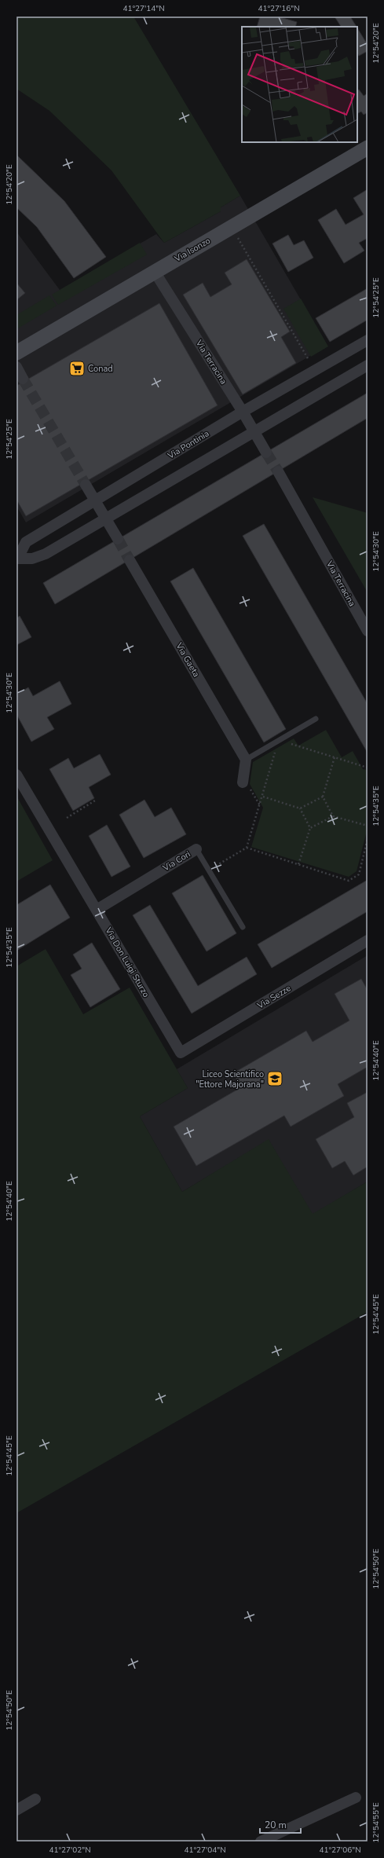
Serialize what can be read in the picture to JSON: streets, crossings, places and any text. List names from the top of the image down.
{
  "streets": {
    "main road": ["Via Isonzo"],
    "street": [
      "Via Terracina",
      "Via Pontinia",
      "Via Gaeta",
      "Via Cori",
      "Via Don Luigi Sturzo",
      "Via Sezze"
    ]
  },
  "crossings": [
    ["Via Isonzo", "Via Terracina"],
    ["Via Terracina", "Via Pontinia"],
    ["Via Cori", "Via Don Luigi Sturzo"],
    ["Via Don Luigi Sturzo", "Via Sezze"]
  ],
  "places": {
    "supermarket": ["Conad"],
    "school or university": ["Liceo Scientifico \"Ettore Majorana\""]
  },
  "scale_bar": "20 m",
  "coordinates": [
    "41°27'14\"N",
    "41°27'16\"N",
    "12°54'20\"E",
    "12°54'25\"E",
    "12°54'30\"E",
    "12°54'35\"E",
    "12°54'40\"E",
    "12°54'45\"E",
    "12°54'50\"E",
    "12°54'55\"E",
    "41°27'02\"N",
    "41°27'04\"N",
    "41°27'06\"N"
  ]
}
